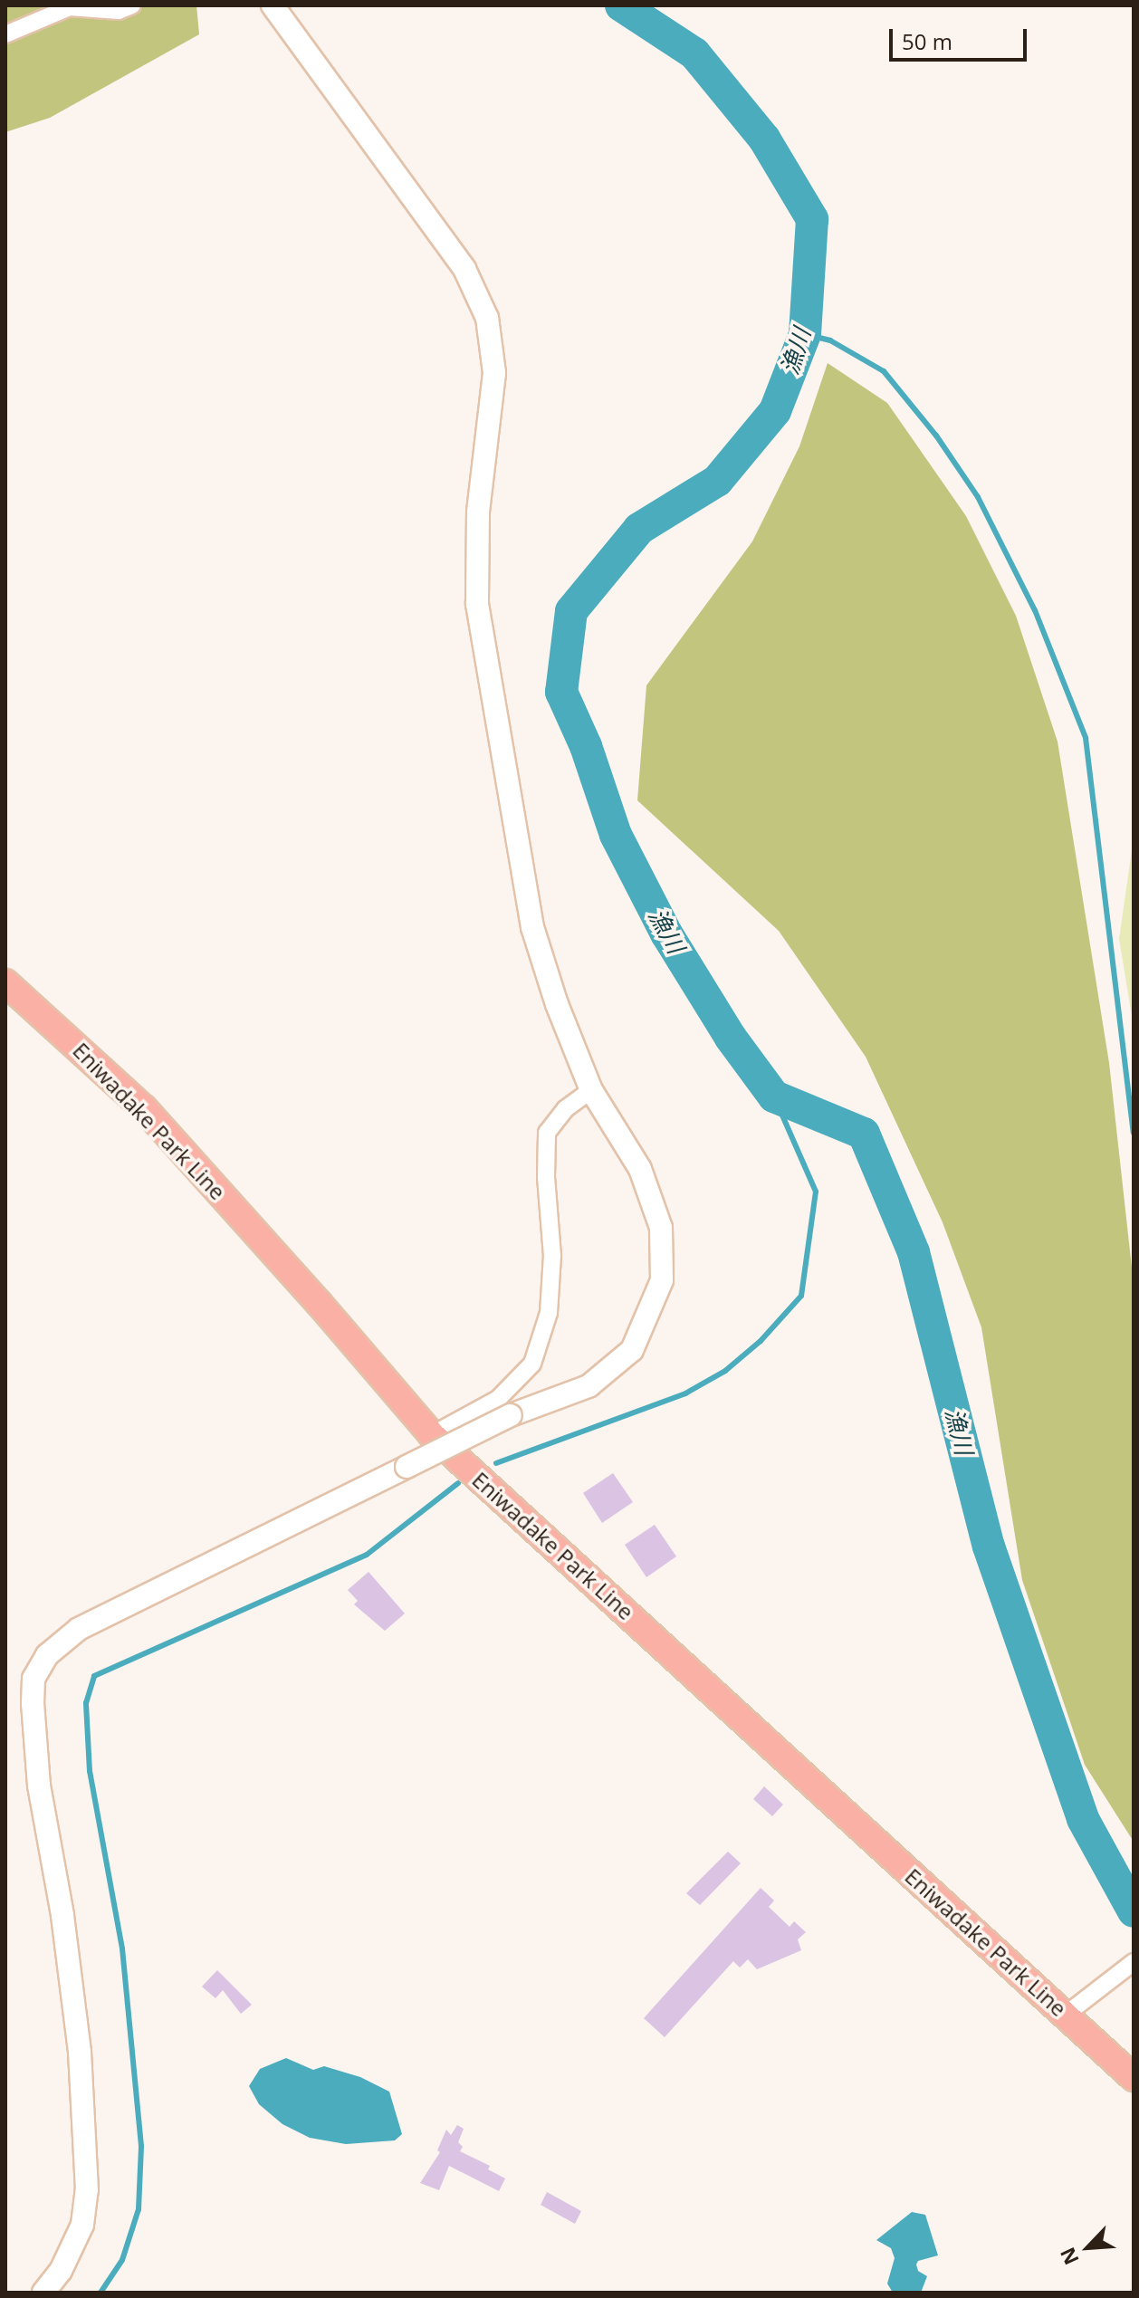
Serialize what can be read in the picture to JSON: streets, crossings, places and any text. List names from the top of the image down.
{
  "streets": {
    "main road": ["Eniwadake Park Line"]
  },
  "water": ["漁川"],
  "scale_bar": "50 m",
  "north": "bottom left"
}
